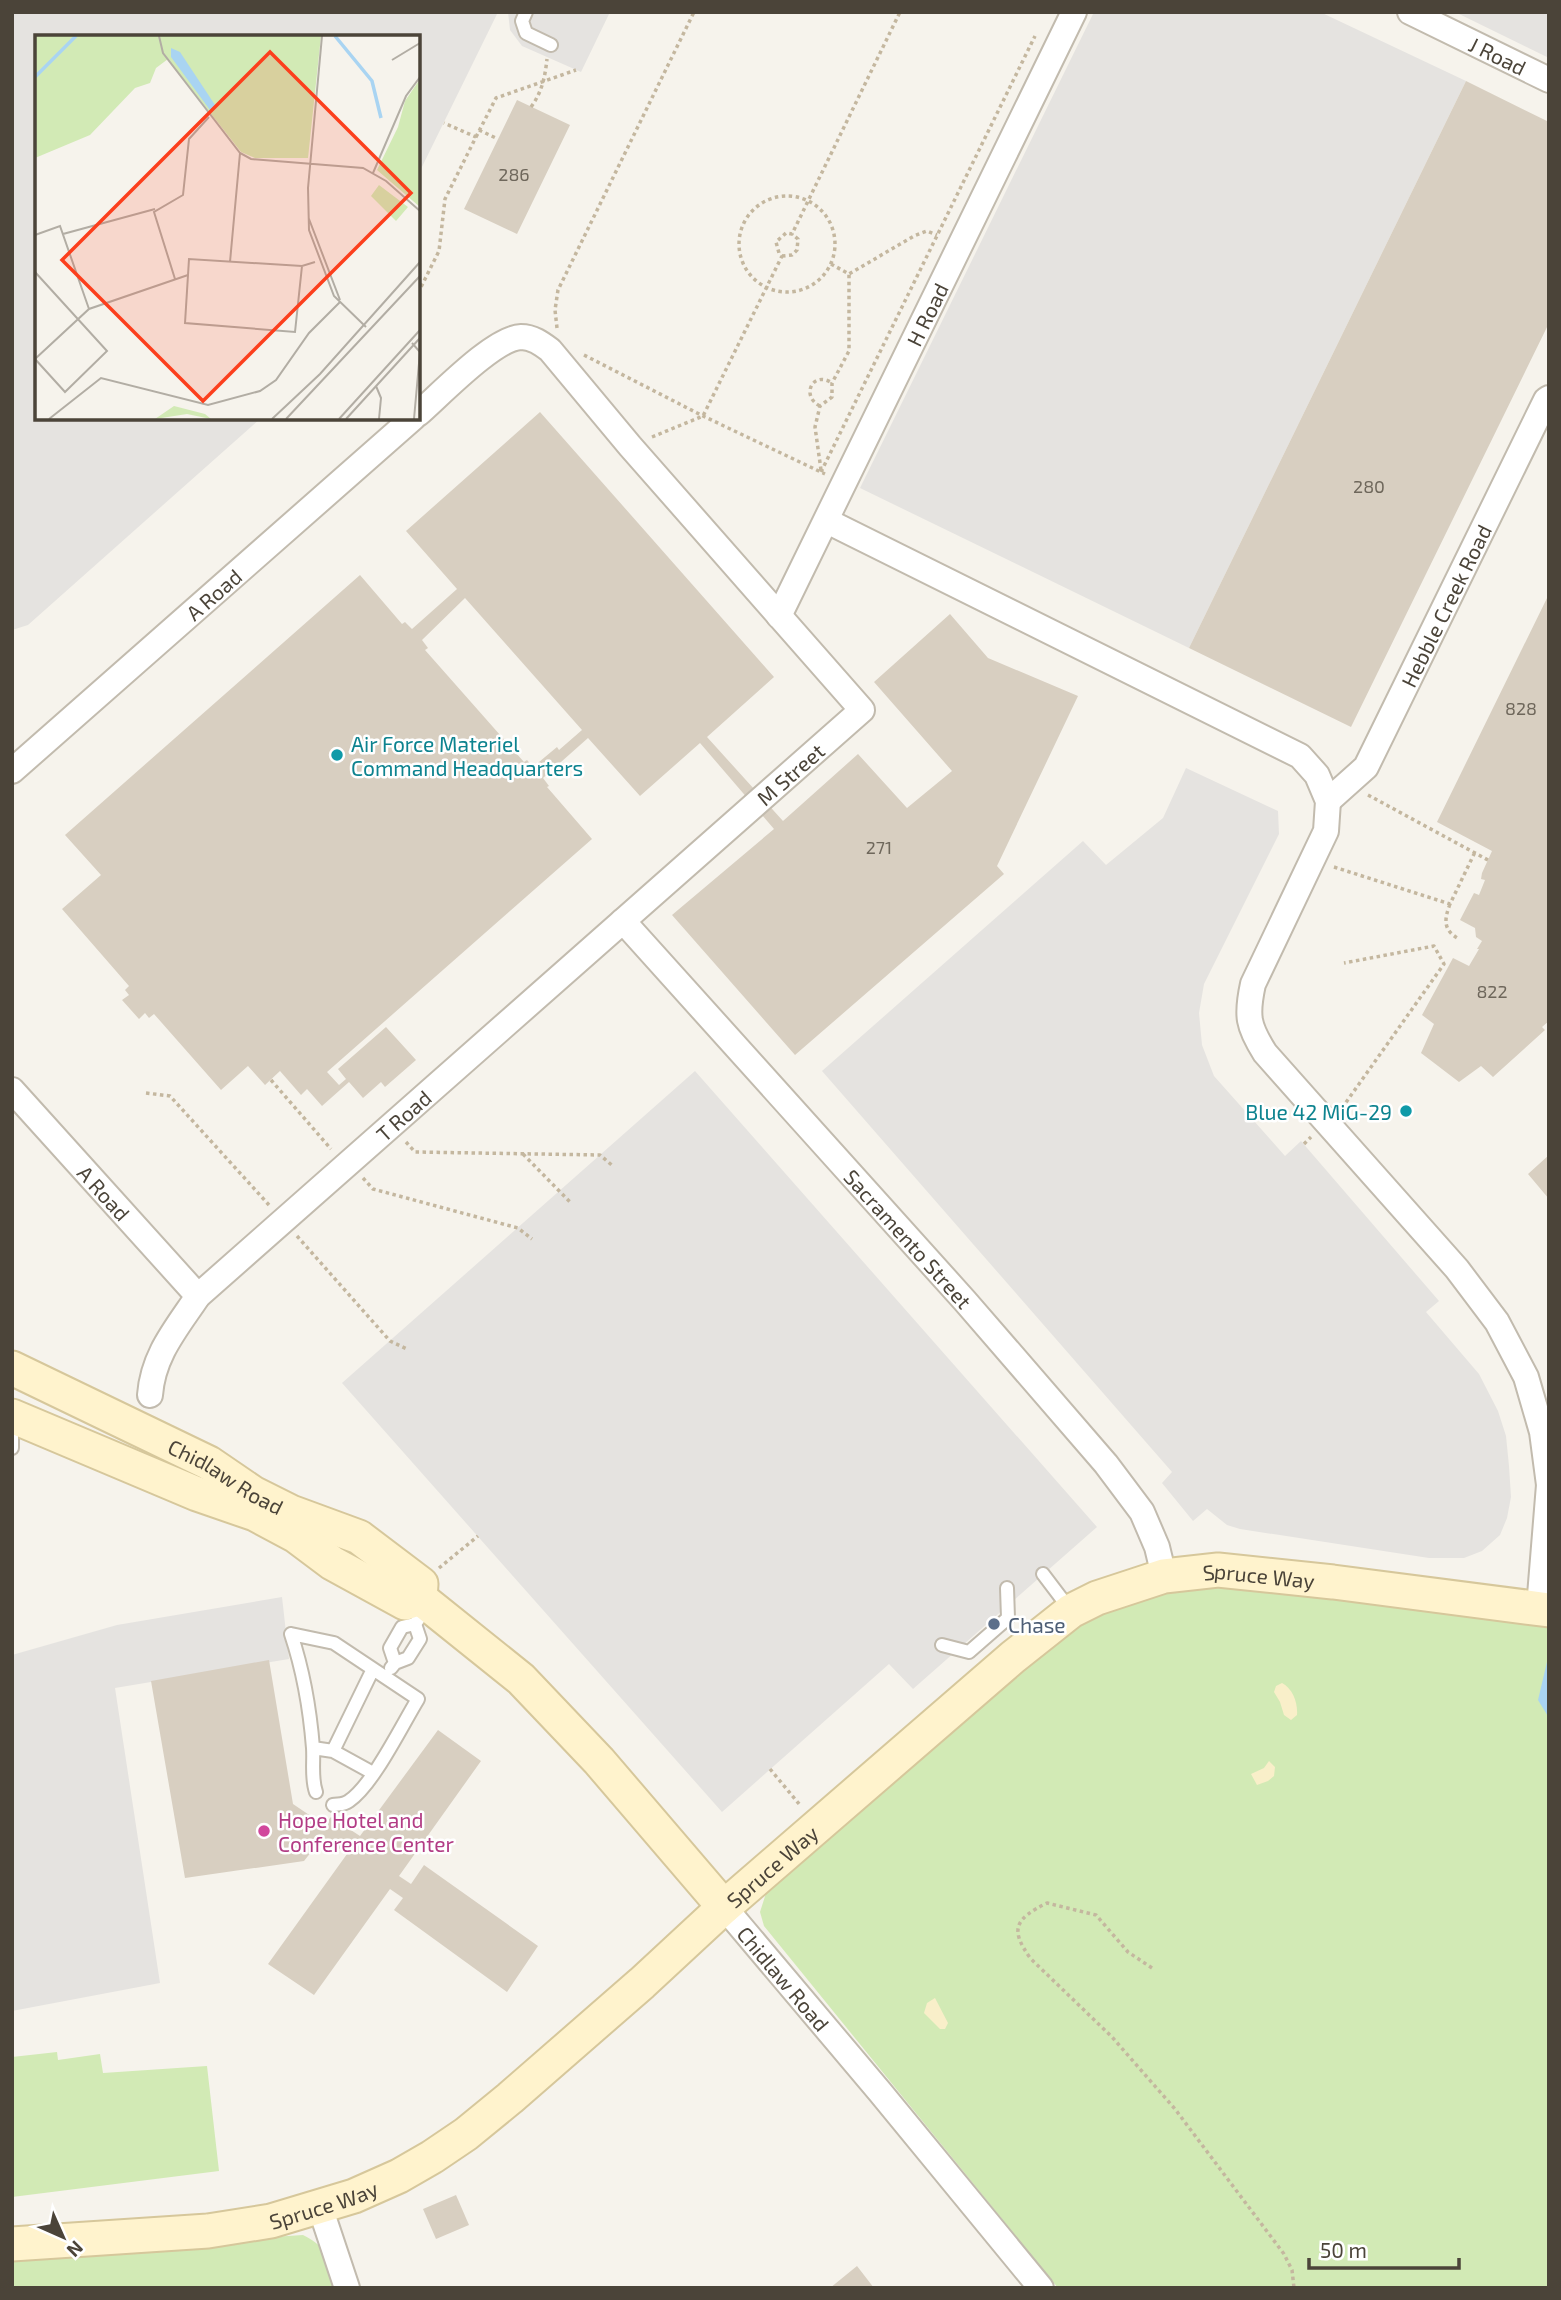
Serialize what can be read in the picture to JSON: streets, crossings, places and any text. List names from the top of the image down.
{
  "streets": {
    "street": [
      "J Road",
      "H Road",
      "A Road",
      "Hebble Creek Road",
      "M Street",
      "T Road",
      "Sacramento Street",
      "Chidlaw Road",
      "Spruce Way"
    ]
  },
  "crossings": [
    ["H Road", "M Street"],
    ["A Road", "T Road"],
    ["M Street", "T Road"],
    ["M Street", "Sacramento Street"],
    ["T Road", "Sacramento Street"],
    ["Sacramento Street", "Spruce Way"],
    ["Chidlaw Road", "Spruce Way"]
  ],
  "places": [
    "Air Force Materiel Command Headquarters",
    "Blue 42 MiG-29",
    "Chase",
    "Hope Hotel and Conference Center"
  ],
  "house_numbers": [
    "286",
    "280",
    "828",
    "271",
    "822"
  ],
  "scale_bar": "50 m",
  "north": "bottom right"
}
